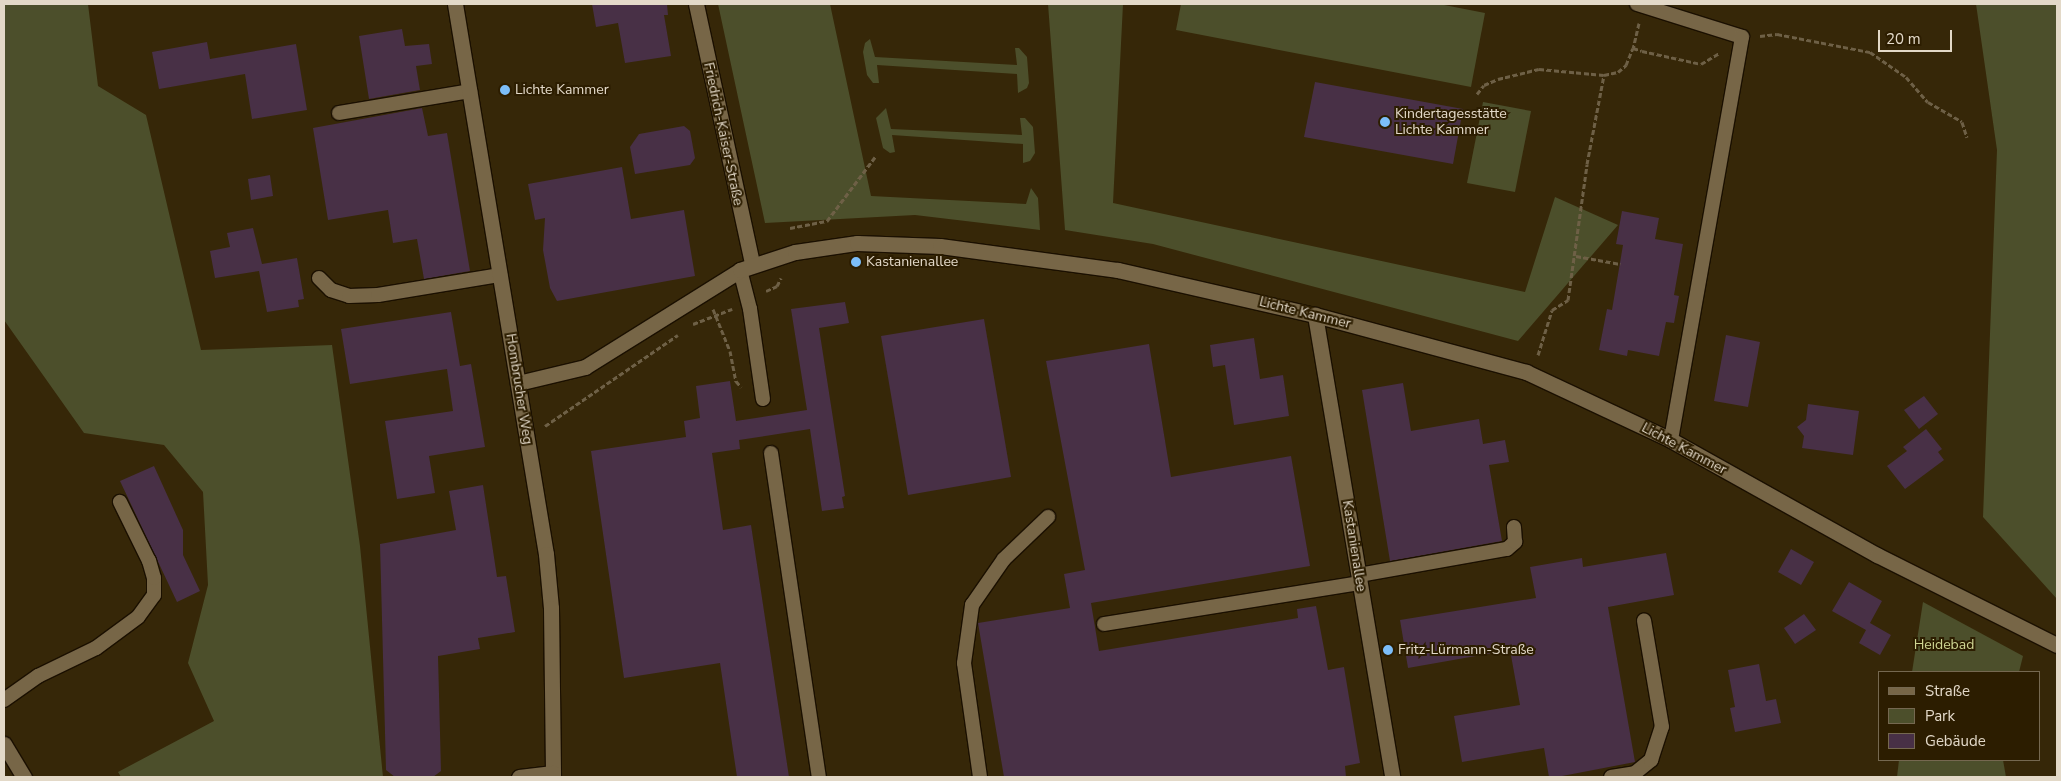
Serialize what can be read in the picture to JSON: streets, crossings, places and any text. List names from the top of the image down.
{
  "streets": {
    "street": [
      "Friedrich-Kaiser-Straße",
      "Lichte Kammer",
      "Hombrucher Weg",
      "Kastanienallee"
    ]
  },
  "crossings": [
    ["Friedrich-Kaiser-Straße", "Lichte Kammer"],
    ["Lichte Kammer", "Hombrucher Weg"],
    ["Lichte Kammer", "Kastanienallee"]
  ],
  "parks": ["Heidebad"],
  "places": [
    "Lichte Kammer",
    "Kindertagesstätte Lichte Kammer",
    "Kastanienallee",
    "Fritz-Lürmann-Straße"
  ],
  "legend": ["Straße", "Park", "Gebäude"],
  "scale_bar": "20 m"
}
